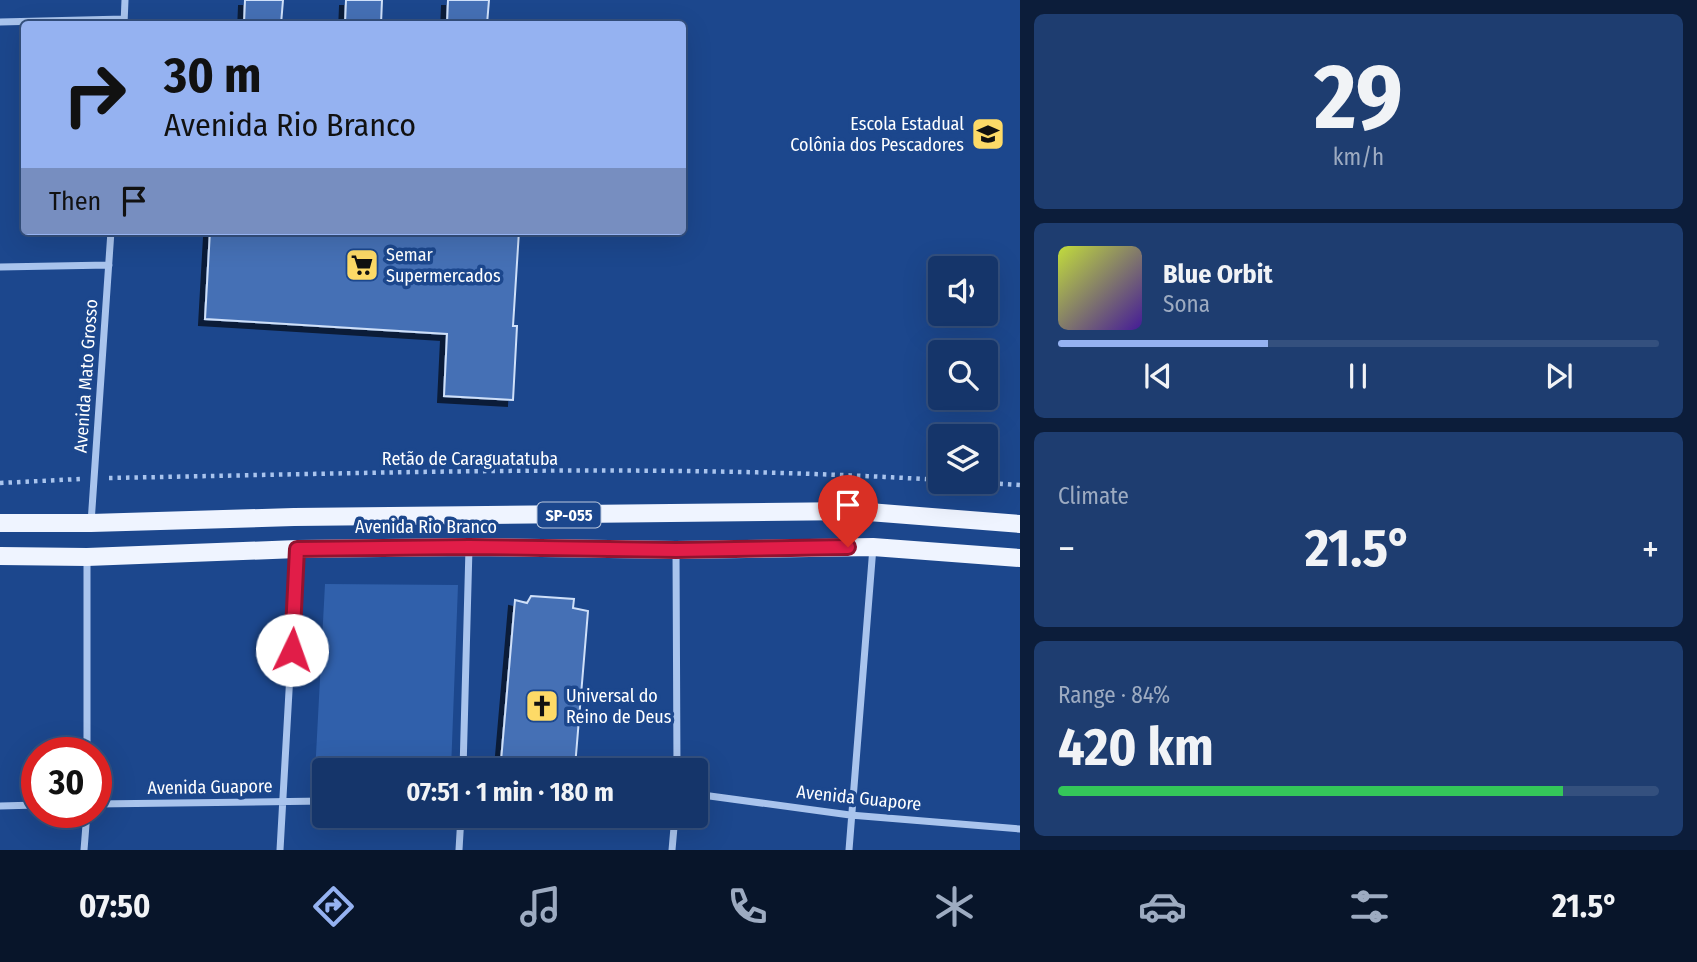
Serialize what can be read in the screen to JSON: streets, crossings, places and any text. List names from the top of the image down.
{
  "streets": {
    "main road": ["SP-055", "Avenida Rio Branco"],
    "street": ["Avenida Mato Grosso", "Avenida Guapore"],
    "path": ["Retão de Caraguatatuba"]
  },
  "crossings": [
    ["Avenida Mato Grosso", "Retão de Caraguatatuba"],
    ["Avenida Mato Grosso", "Avenida Rio Branco"]
  ],
  "places": {
    "school or university": ["Escola Estadual Colônia dos Pescadores"],
    "supermarket": ["Semar Supermercados"],
    "church": ["Universal do Reino de Deus"]
  },
  "page": {
    "tile": [
      ["29", "km/h"],
      "Climate",
      ["Range · 84%", "420 km"]
    ],
    "turn": ["30 m", "Avenida Rio Branco"],
    "then": "Then",
    "song": ["Blue Orbit", "Sona"],
    "heat": ["−", "21.5°", "+"],
    "limit": "30",
    "trip": "07:51 · 1 min · 180 m",
    "tabs": ["07:50", "21.5°"]
  }
}
